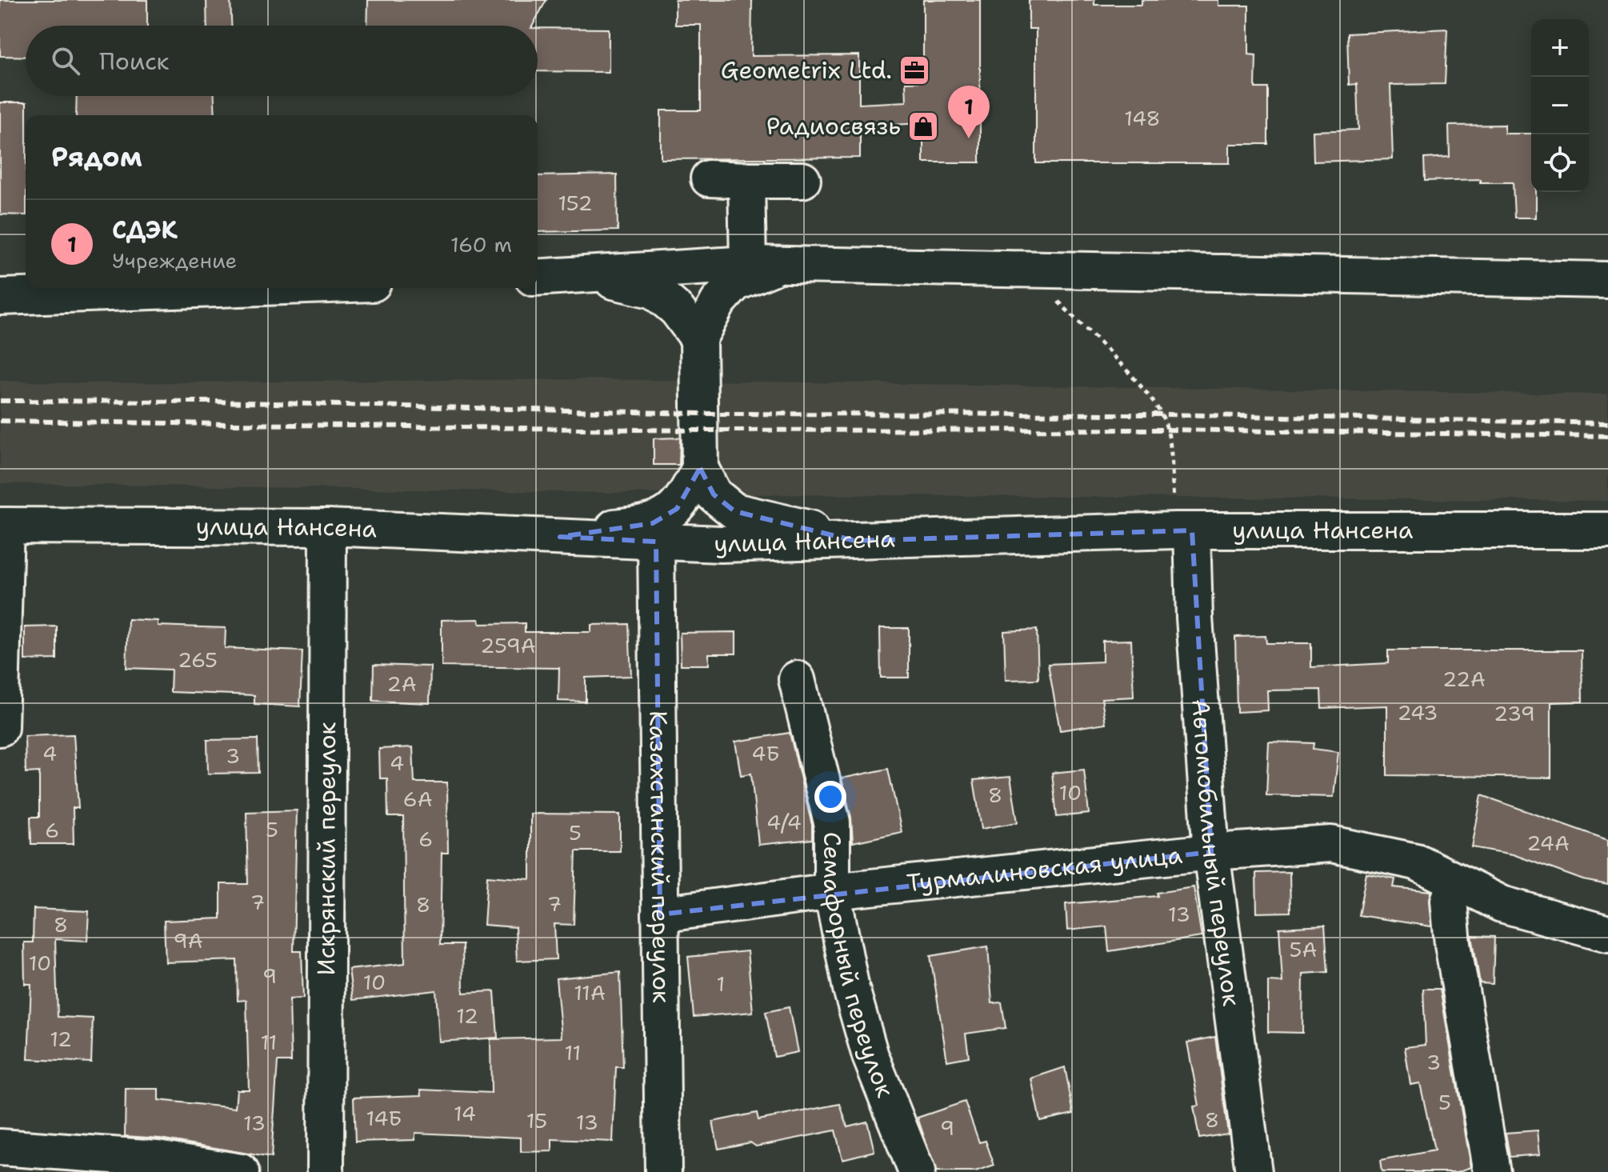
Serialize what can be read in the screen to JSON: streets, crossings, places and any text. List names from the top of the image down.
{
  "streets": {
    "street": [
      "улица Нансена",
      "Искрянский переулок",
      "Автомобильный переулок",
      "Казахстанский переулок",
      "Турмалиновская улица",
      "Семафорный переулок"
    ]
  },
  "crossings": [
    ["улица Нансена", "Искрянский переулок"],
    ["улица Нансена", "Автомобильный переулок"],
    ["улица Нансена", "Казахстанский переулок"],
    ["Автомобильный переулок", "Турмалиновская улица"],
    ["Казахстанский переулок", "Турмалиновская улица"],
    ["Турмалиновская улица", "Семафорный переулок"]
  ],
  "places": {
    "office": ["Geometrix Ltd."],
    "shop": ["Радиосвязь"]
  },
  "house_numbers": [
    "148",
    "152",
    "259А",
    "265",
    "22А",
    "2А",
    "243",
    "239",
    "4",
    "4Б",
    "3",
    "4",
    "10",
    "8",
    "6А",
    "4/4",
    "5",
    "6",
    "5",
    "6",
    "24А",
    "7",
    "7",
    "8",
    "13",
    "8",
    "9А",
    "5А",
    "10",
    "9",
    "10",
    "1",
    "11А",
    "12",
    "12",
    "11",
    "11",
    "3",
    "5",
    "14",
    "14Б",
    "8",
    "15",
    "13",
    "13",
    "9"
  ],
  "page": {
    "map_buttons": ["+", "−"],
    "search": "Поиск",
    "pins": "1",
    "heading": "Рядом",
    "list": [
      {
        "mark": "1",
        "name": "СДЭК",
        "note": "Учреждение",
        "value": "160 m"
      }
    ]
  }
}
